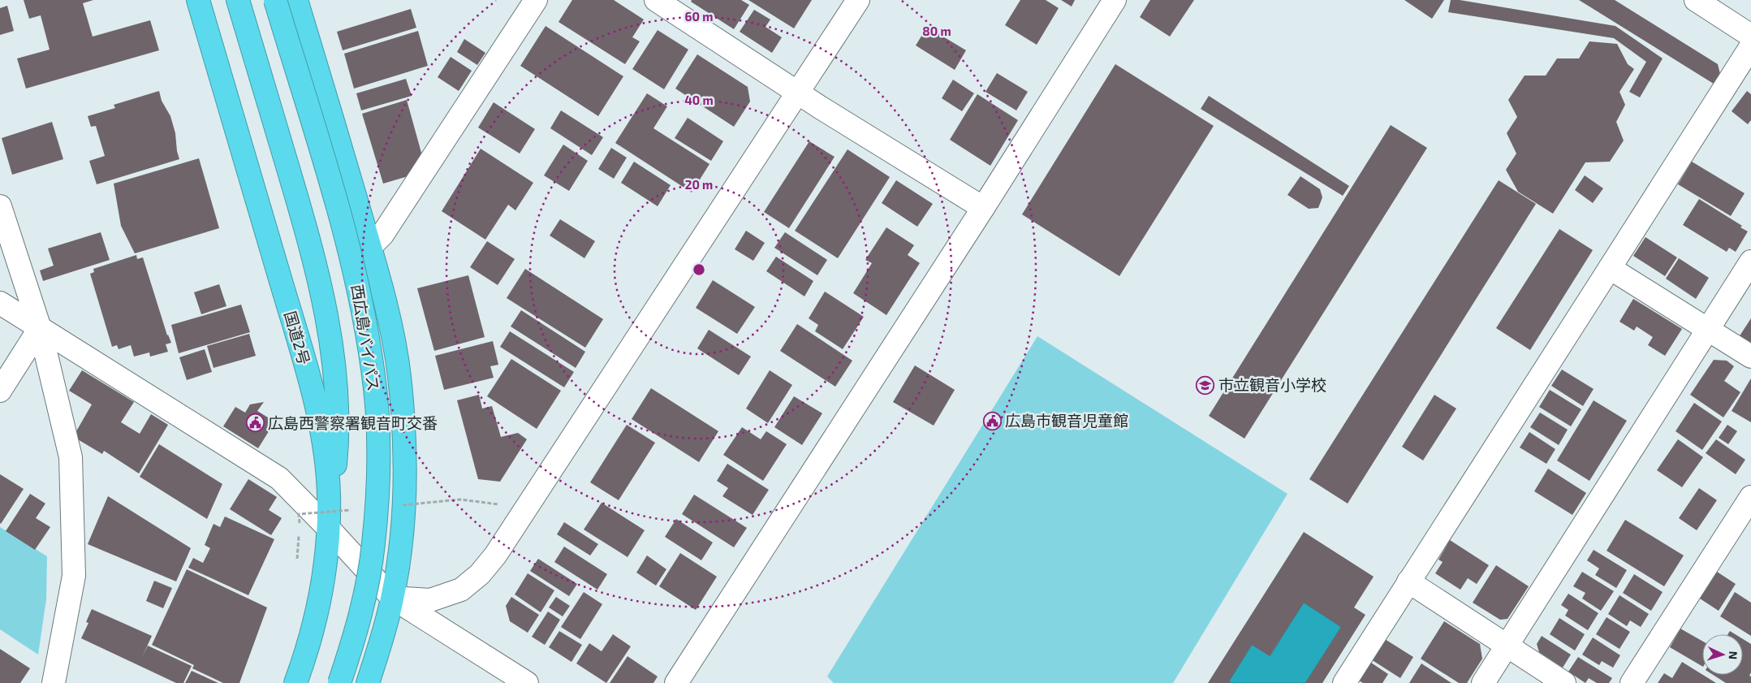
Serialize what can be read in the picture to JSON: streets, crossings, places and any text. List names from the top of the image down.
{
  "streets": {
    "highway": ["国道2号", "西広島バイパス"]
  },
  "places": {
    "school or university": ["市立観音小学校"],
    "public building": ["広島市観音児童館", "広島西警察署観音町交番"]
  },
  "north": "right",
  "rings": [
    "60 m",
    "80 m",
    "40 m",
    "20 m"
  ]
}
